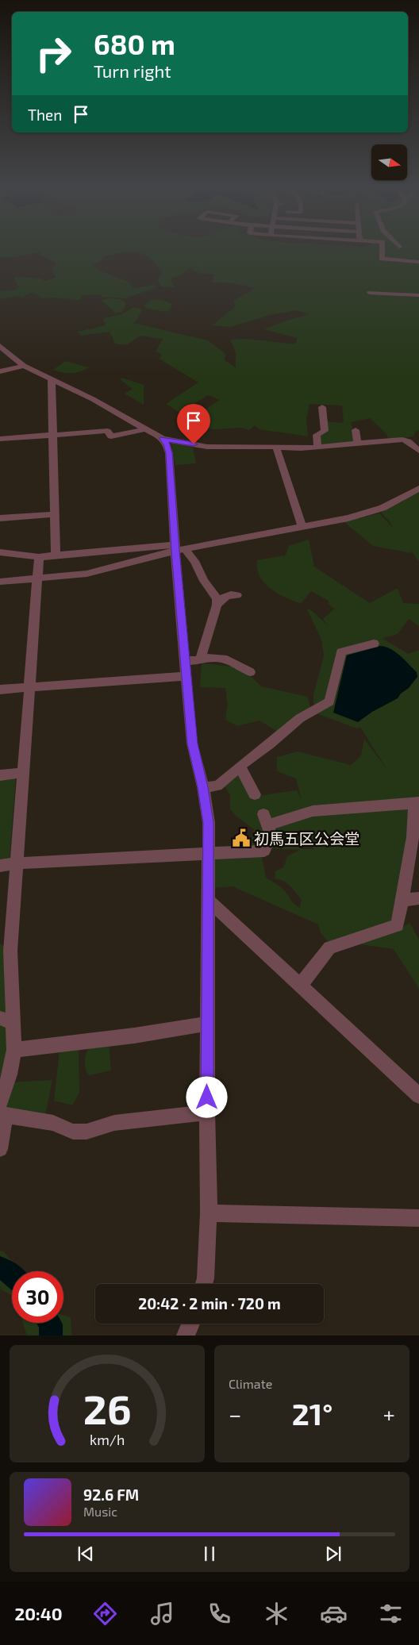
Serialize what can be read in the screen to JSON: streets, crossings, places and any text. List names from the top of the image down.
{
  "places": {
    "public building": ["初馬五区公会堂"]
  },
  "north": "right",
  "page": {
    "turn": ["680 m", "Turn right"],
    "then": "Then",
    "limit": "30",
    "trip": "20:42 · 2 min · 720 m",
    "tile": "Climate",
    "heat": ["−", "21°", "+"],
    "song": ["92.6 FM", "Music"],
    "tabs": "20:40",
    "gauge": ["26", "km/h"]
  }
}
